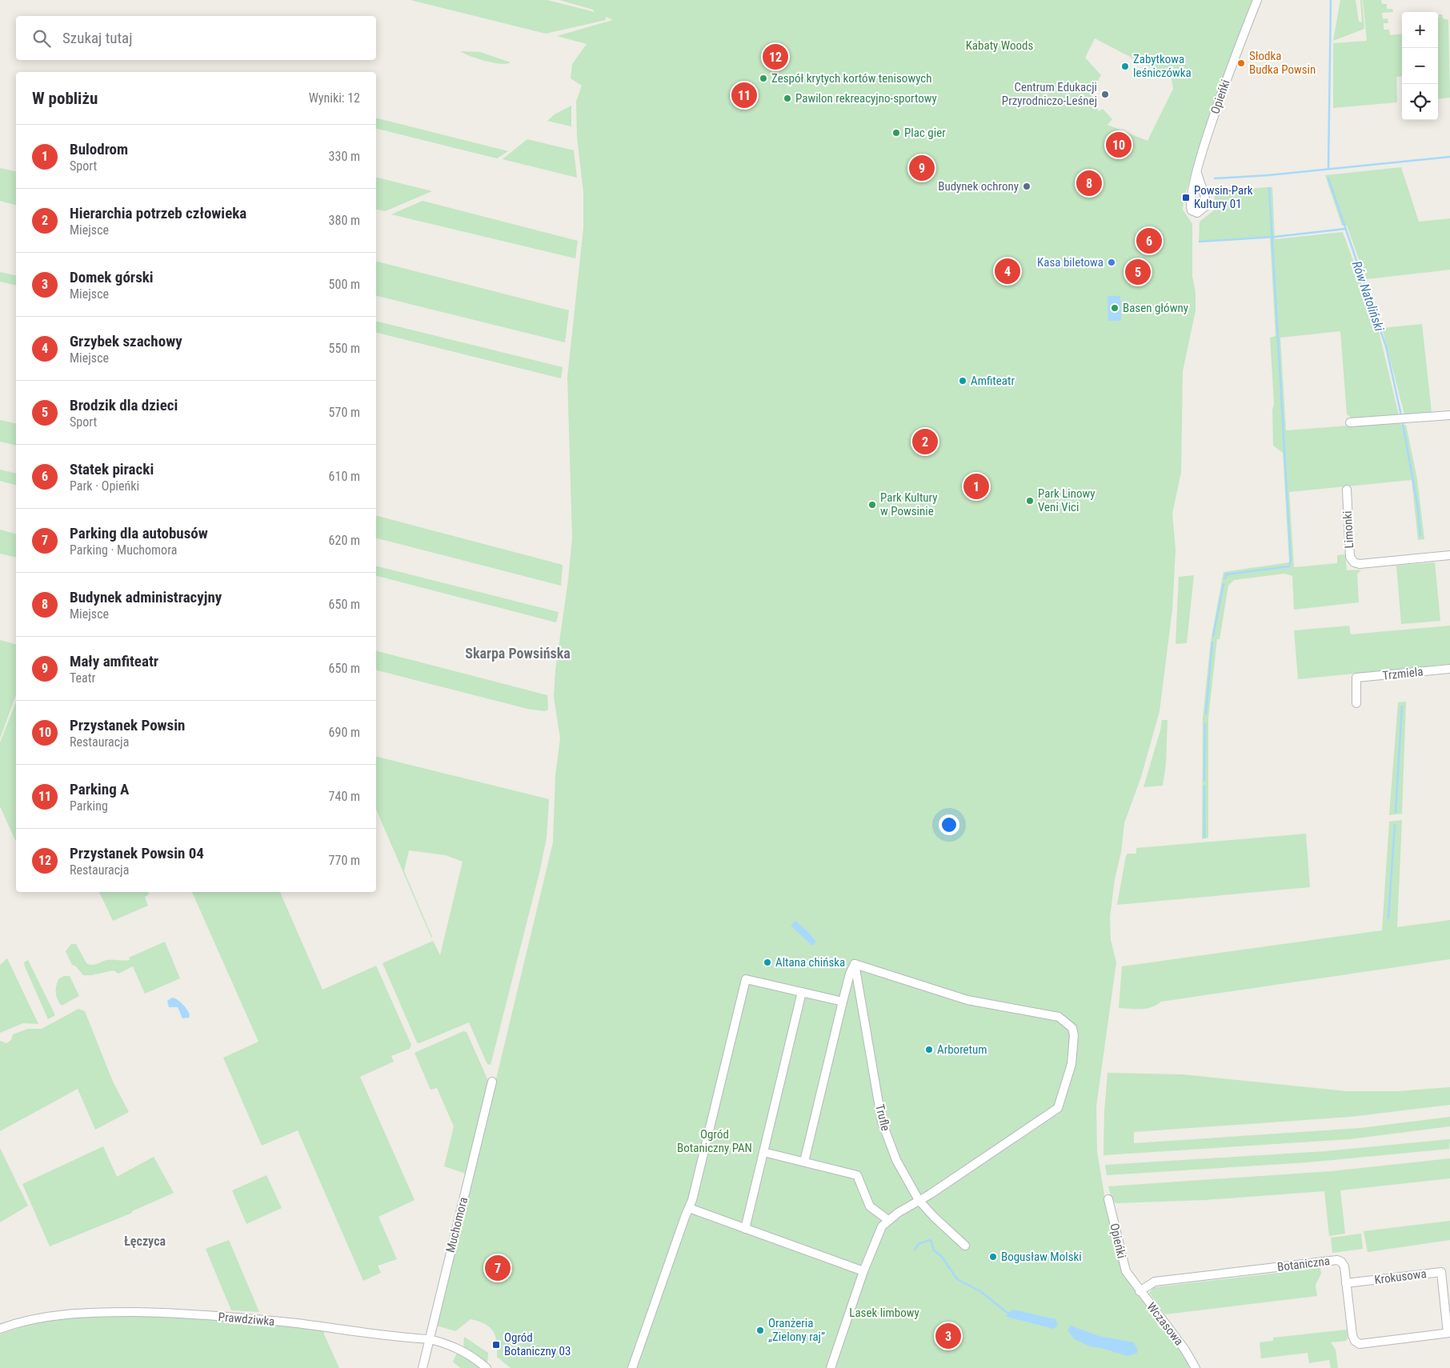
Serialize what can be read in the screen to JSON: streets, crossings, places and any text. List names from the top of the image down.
{
  "streets": {
    "street": [
      "Opieńki",
      "Limonki",
      "Trzmiela",
      "Trufle",
      "Muchomora",
      "Botaniczna",
      "Krokusowa",
      "Prawdziwka",
      "Wczasowa"
    ]
  },
  "crossings": [
    ["Opieńki", "Wczasowa"],
    ["Muchomora", "Prawdziwka"],
    ["Botaniczna", "Krokusowa"],
    ["Botaniczna", "Wczasowa"]
  ],
  "districts": ["Skarpa Powsińska", "Łęczyca"],
  "water": ["Rów Natoliński"],
  "parks": ["Kabaty Woods", "Ogród Botaniczny PAN", "Lasek limbowy"],
  "places": {
    "other": [
      "Słodka Budka Powsin",
      "Zabytkowa leśniczówka",
      "Zespół krytych kortów tenisowych",
      "Centrum Edukacji Przyrodniczo-Leśnej",
      "Pawilon rekreacyjno-sportowy",
      "Plac gier",
      "Budynek ochrony",
      "Kasa biletowa",
      "Basen główny",
      "Amfiteatr",
      "Park Linowy Veni Vici",
      "Park Kultury w Powsinie",
      "Altana chińska",
      "Arboretum",
      "Bogusław Molski",
      "Oranżeria „Zielony raj”"
    ],
    "transit": ["Powsin-Park Kultury 01", "Ogród Botaniczny 03"]
  },
  "page": {
    "map_buttons": ["+", "−"],
    "search": "Szukaj tutaj",
    "pins": [
      "12",
      "11",
      "10",
      "9",
      "8",
      "6",
      "4",
      "5",
      "2",
      "1",
      "7",
      "3"
    ],
    "heading": ["W pobliżu", "Wyniki: 12"],
    "list": [
      {
        "mark": "1",
        "name": "Bulodrom",
        "note": "Sport",
        "value": "330 m"
      },
      {
        "mark": "2",
        "name": "Hierarchia potrzeb człowieka",
        "note": "Miejsce",
        "value": "380 m"
      },
      {
        "mark": "3",
        "name": "Domek górski",
        "note": "Miejsce",
        "value": "500 m"
      },
      {
        "mark": "4",
        "name": "Grzybek szachowy",
        "note": "Miejsce",
        "value": "550 m"
      },
      {
        "mark": "5",
        "name": "Brodzik dla dzieci",
        "note": "Sport",
        "value": "570 m"
      },
      {
        "mark": "6",
        "name": "Statek piracki",
        "note": "Park · Opieńki",
        "value": "610 m"
      },
      {
        "mark": "7",
        "name": "Parking dla autobusów",
        "note": "Parking · Muchomora",
        "value": "620 m"
      },
      {
        "mark": "8",
        "name": "Budynek administracyjny",
        "note": "Miejsce",
        "value": "650 m"
      },
      {
        "mark": "9",
        "name": "Mały amfiteatr",
        "note": "Teatr",
        "value": "650 m"
      },
      {
        "mark": "10",
        "name": "Przystanek Powsin",
        "note": "Restauracja",
        "value": "690 m"
      },
      {
        "mark": "11",
        "name": "Parking A",
        "note": "Parking",
        "value": "740 m"
      },
      {
        "mark": "12",
        "name": "Przystanek Powsin 04",
        "note": "Restauracja",
        "value": "770 m"
      }
    ]
  }
}
